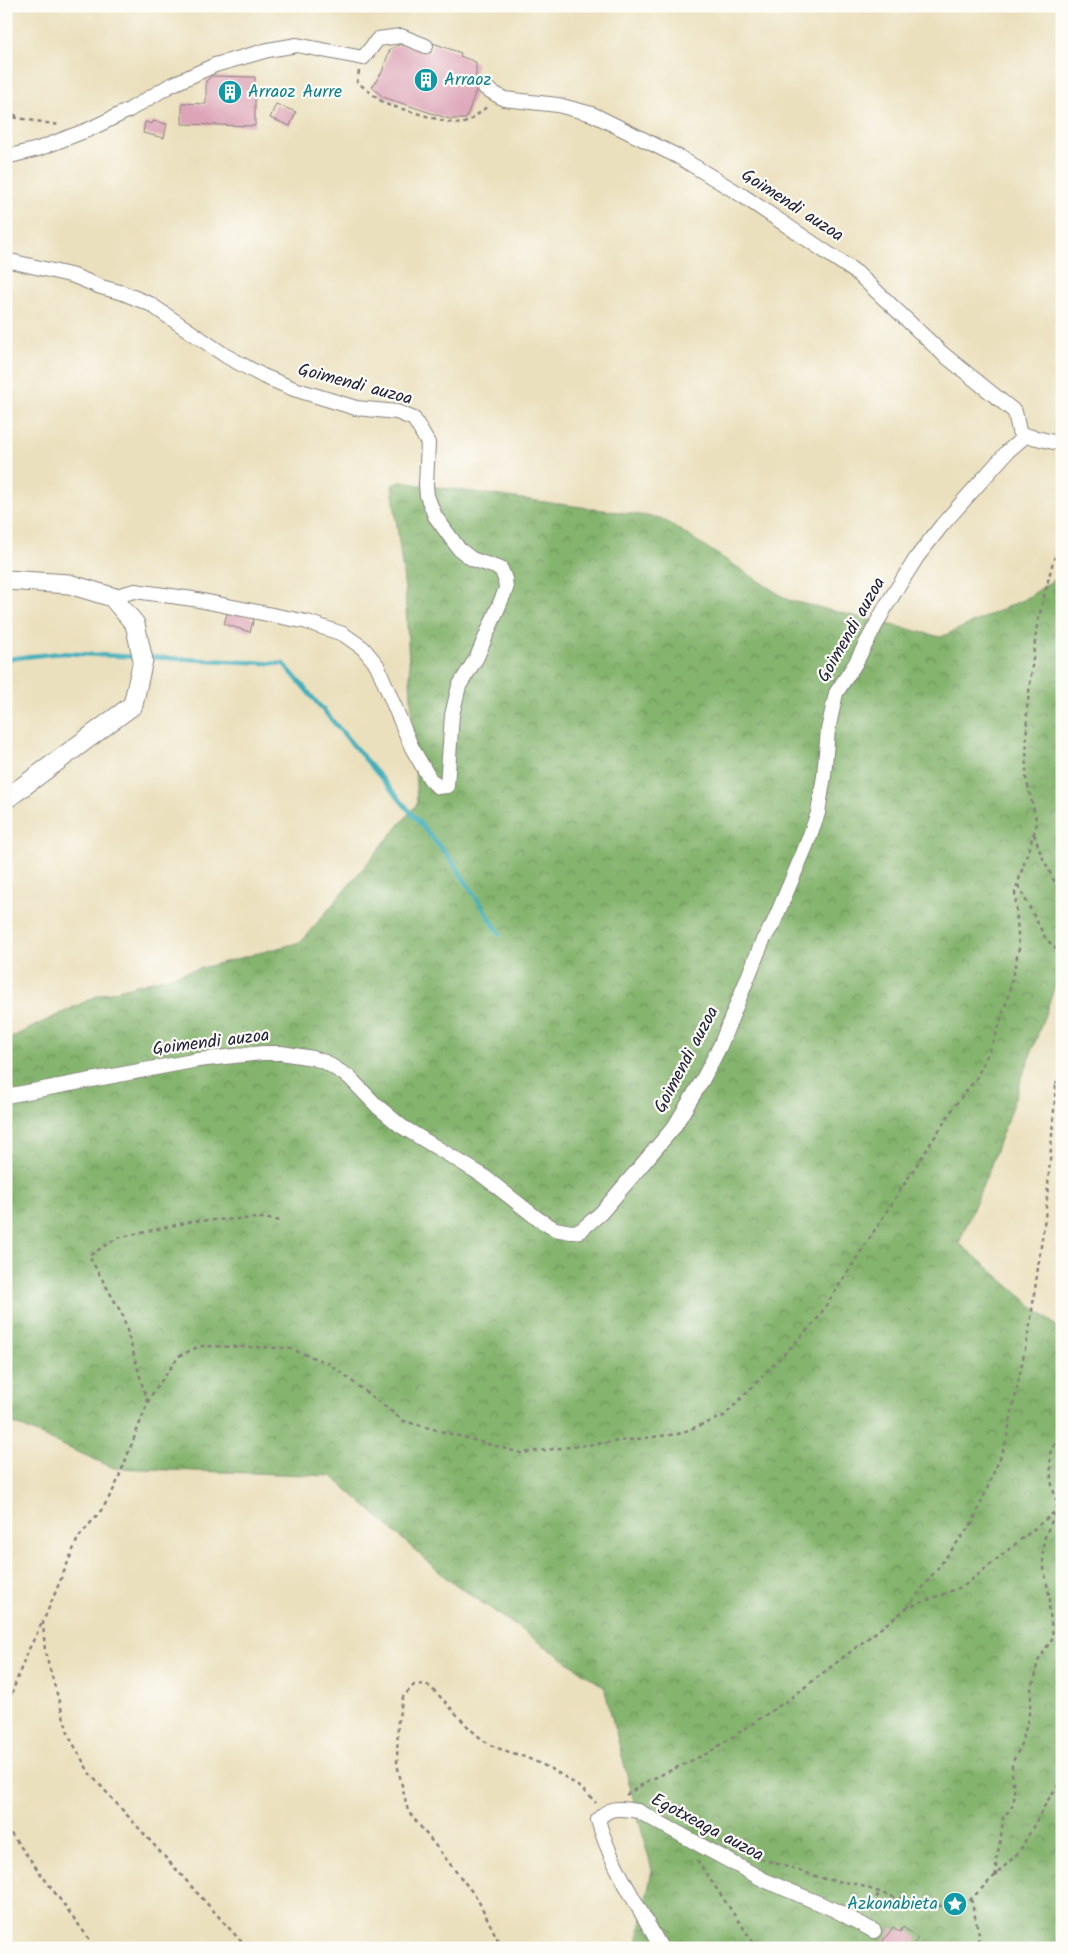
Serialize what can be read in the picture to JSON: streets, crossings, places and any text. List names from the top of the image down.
{
  "streets": {
    "street": ["Goimendi auzoa", "Egotxeaga auzoa"]
  },
  "places": {
    "building": ["Arraoz", "Arraoz Aurre"],
    "place": ["Azkonabieta"]
  }
}
